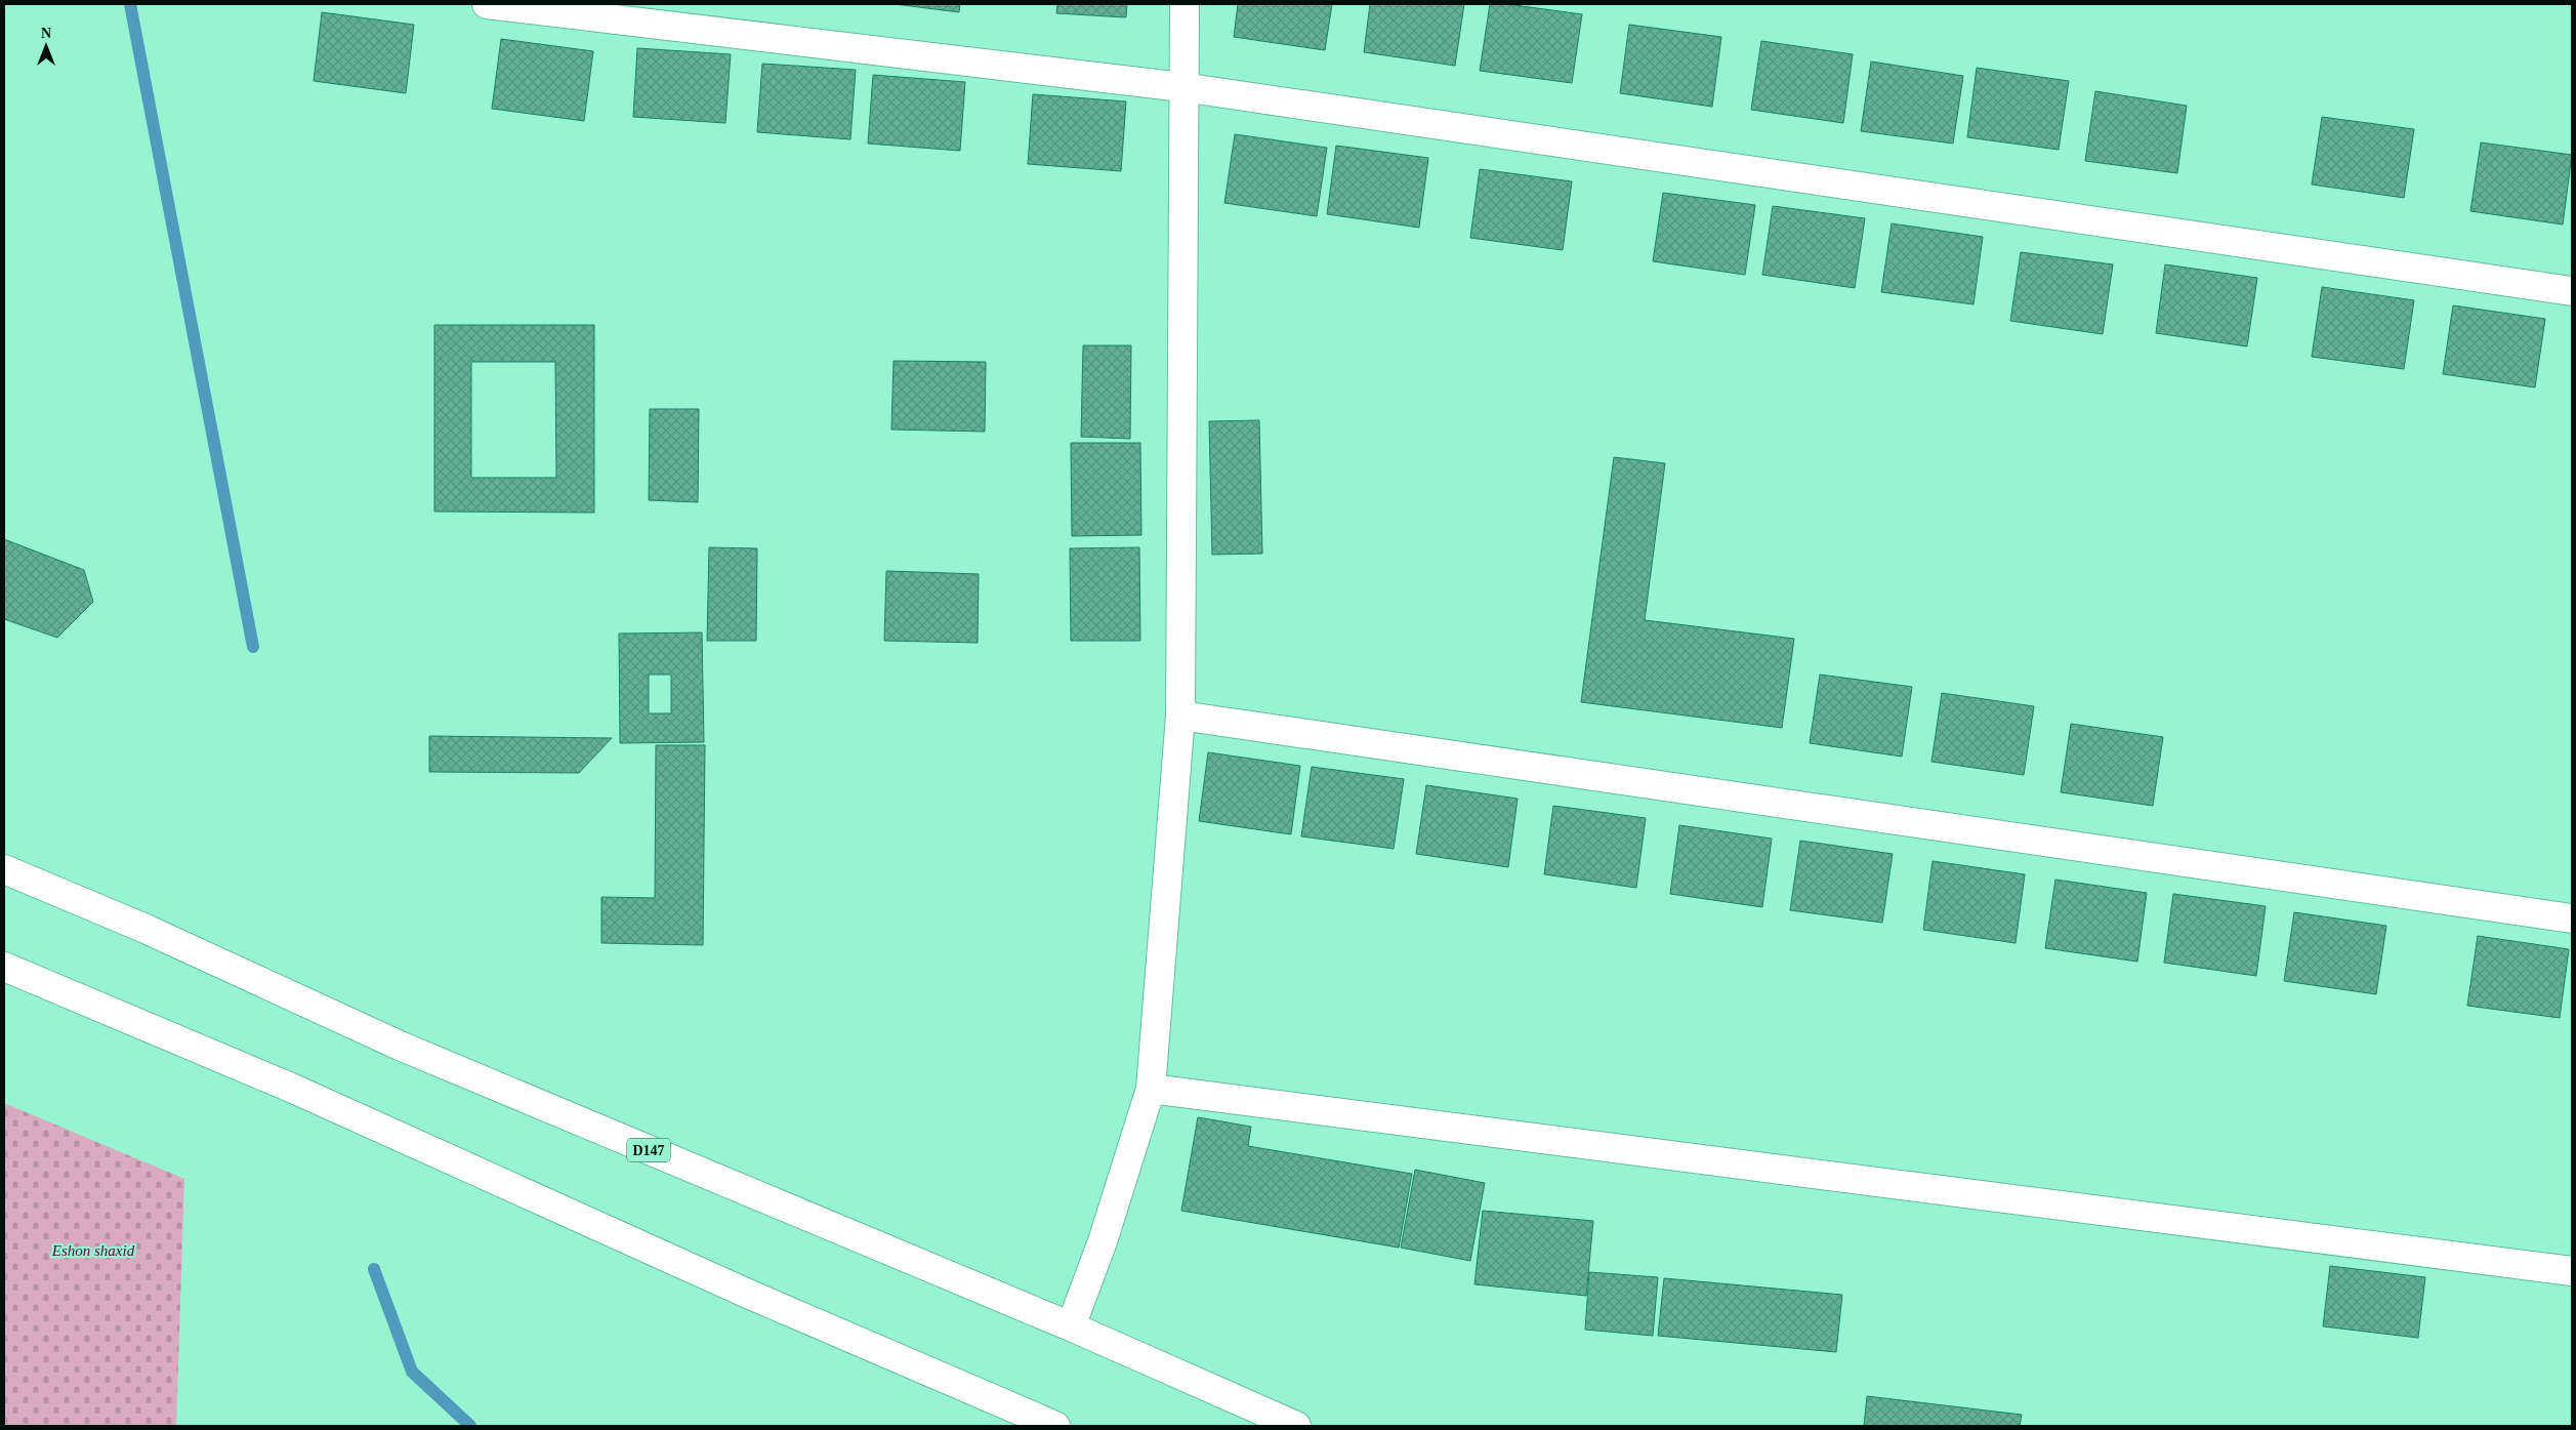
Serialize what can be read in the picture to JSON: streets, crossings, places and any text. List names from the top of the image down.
{
  "streets": {
    "street": ["D147"]
  },
  "parks": ["Eshon shaxid"],
  "north": "top"
}
